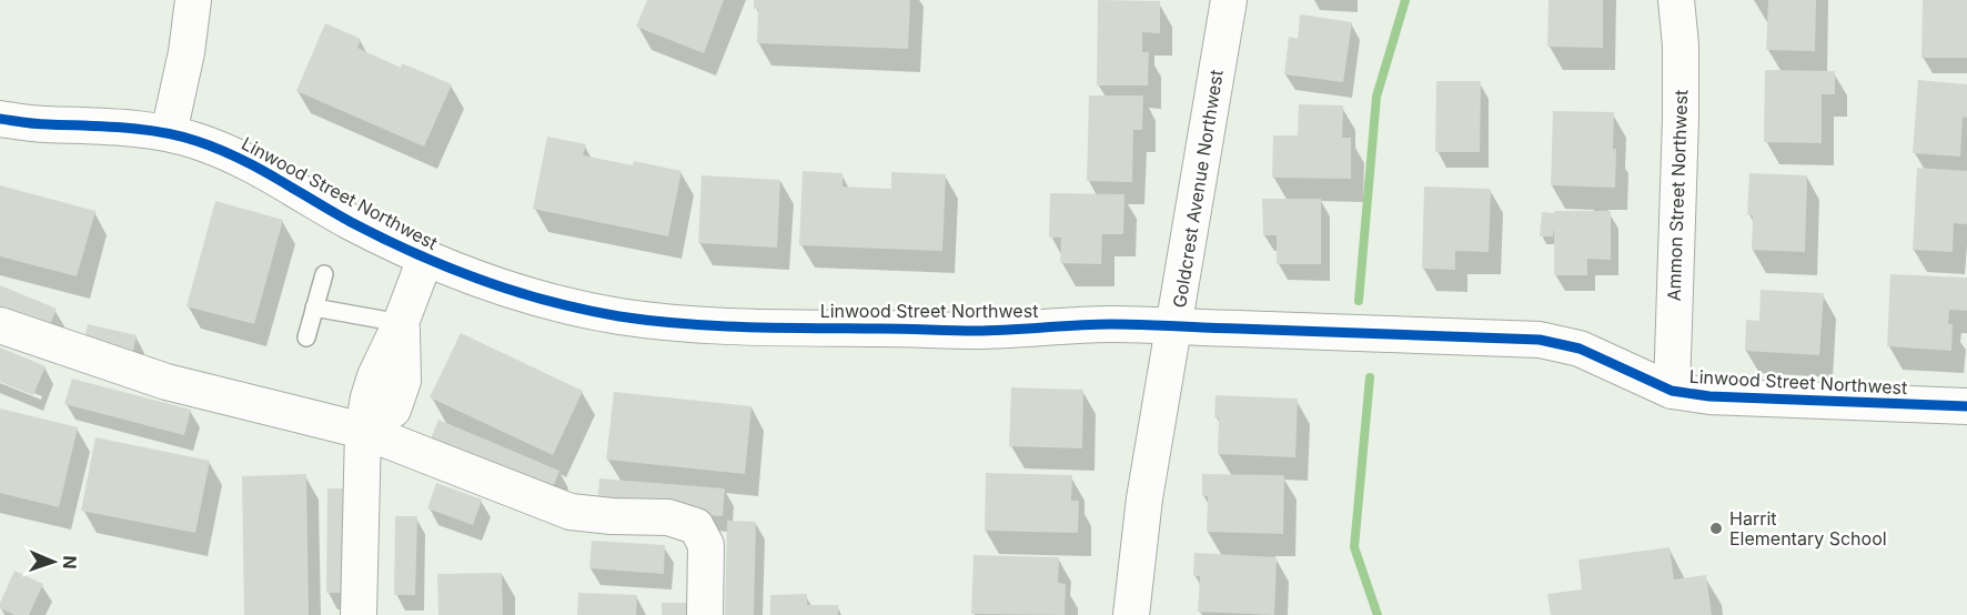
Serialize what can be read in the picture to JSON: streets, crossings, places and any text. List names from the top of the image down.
{
  "streets": {
    "street": ["Goldcrest Avenue Northwest", "Linwood Street Northwest", "Ammon Street Northwest"]
  },
  "crossings": [
    ["Goldcrest Avenue Northwest", "Linwood Street Northwest"],
    ["Linwood Street Northwest", "Ammon Street Northwest"]
  ],
  "places": ["Harrit Elementary School"],
  "north": "right"
}
